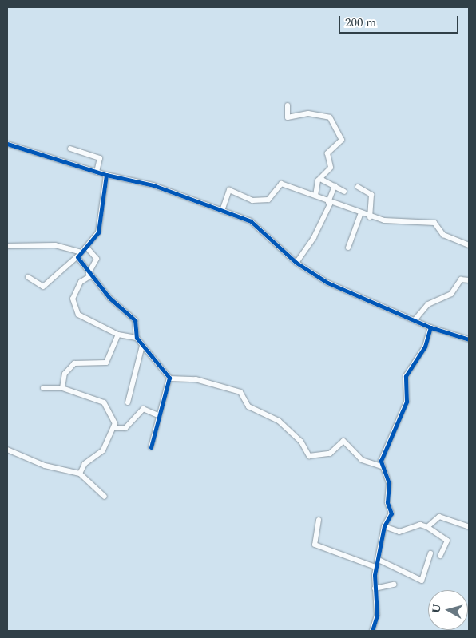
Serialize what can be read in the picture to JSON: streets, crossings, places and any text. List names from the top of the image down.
{
  "scale_bar": "200 m",
  "north": "left"
}
